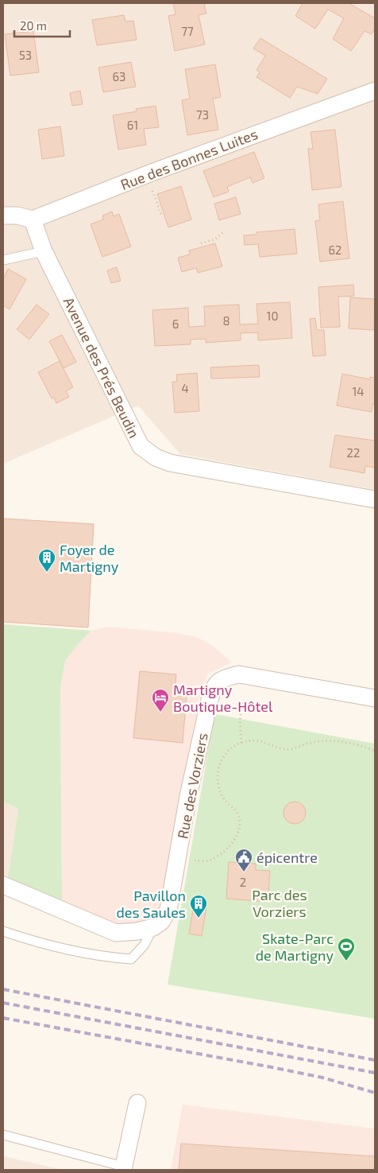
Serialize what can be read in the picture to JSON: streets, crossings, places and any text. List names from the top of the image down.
{
  "streets": {
    "street": ["Rue des Bonnes Luites", "Avenue des Prés Beudin", "Rue des Vorziers"]
  },
  "crossings": [
    ["Rue des Bonnes Luites", "Avenue des Prés Beudin"]
  ],
  "parks": ["Parc des Vorziers"],
  "places": {
    "building": ["Foyer de Martigny", "Pavillon des Saules"],
    "hotel": ["Martigny Boutique-Hôtel"],
    "public building": ["épicentre"],
    "sports": ["Skate-Parc de Martigny"]
  },
  "house_numbers": [
    "77",
    "53",
    "63",
    "73",
    "61",
    "62",
    "10",
    "8",
    "6",
    "4",
    "14",
    "22",
    "2"
  ],
  "scale_bar": "20 m"
}
